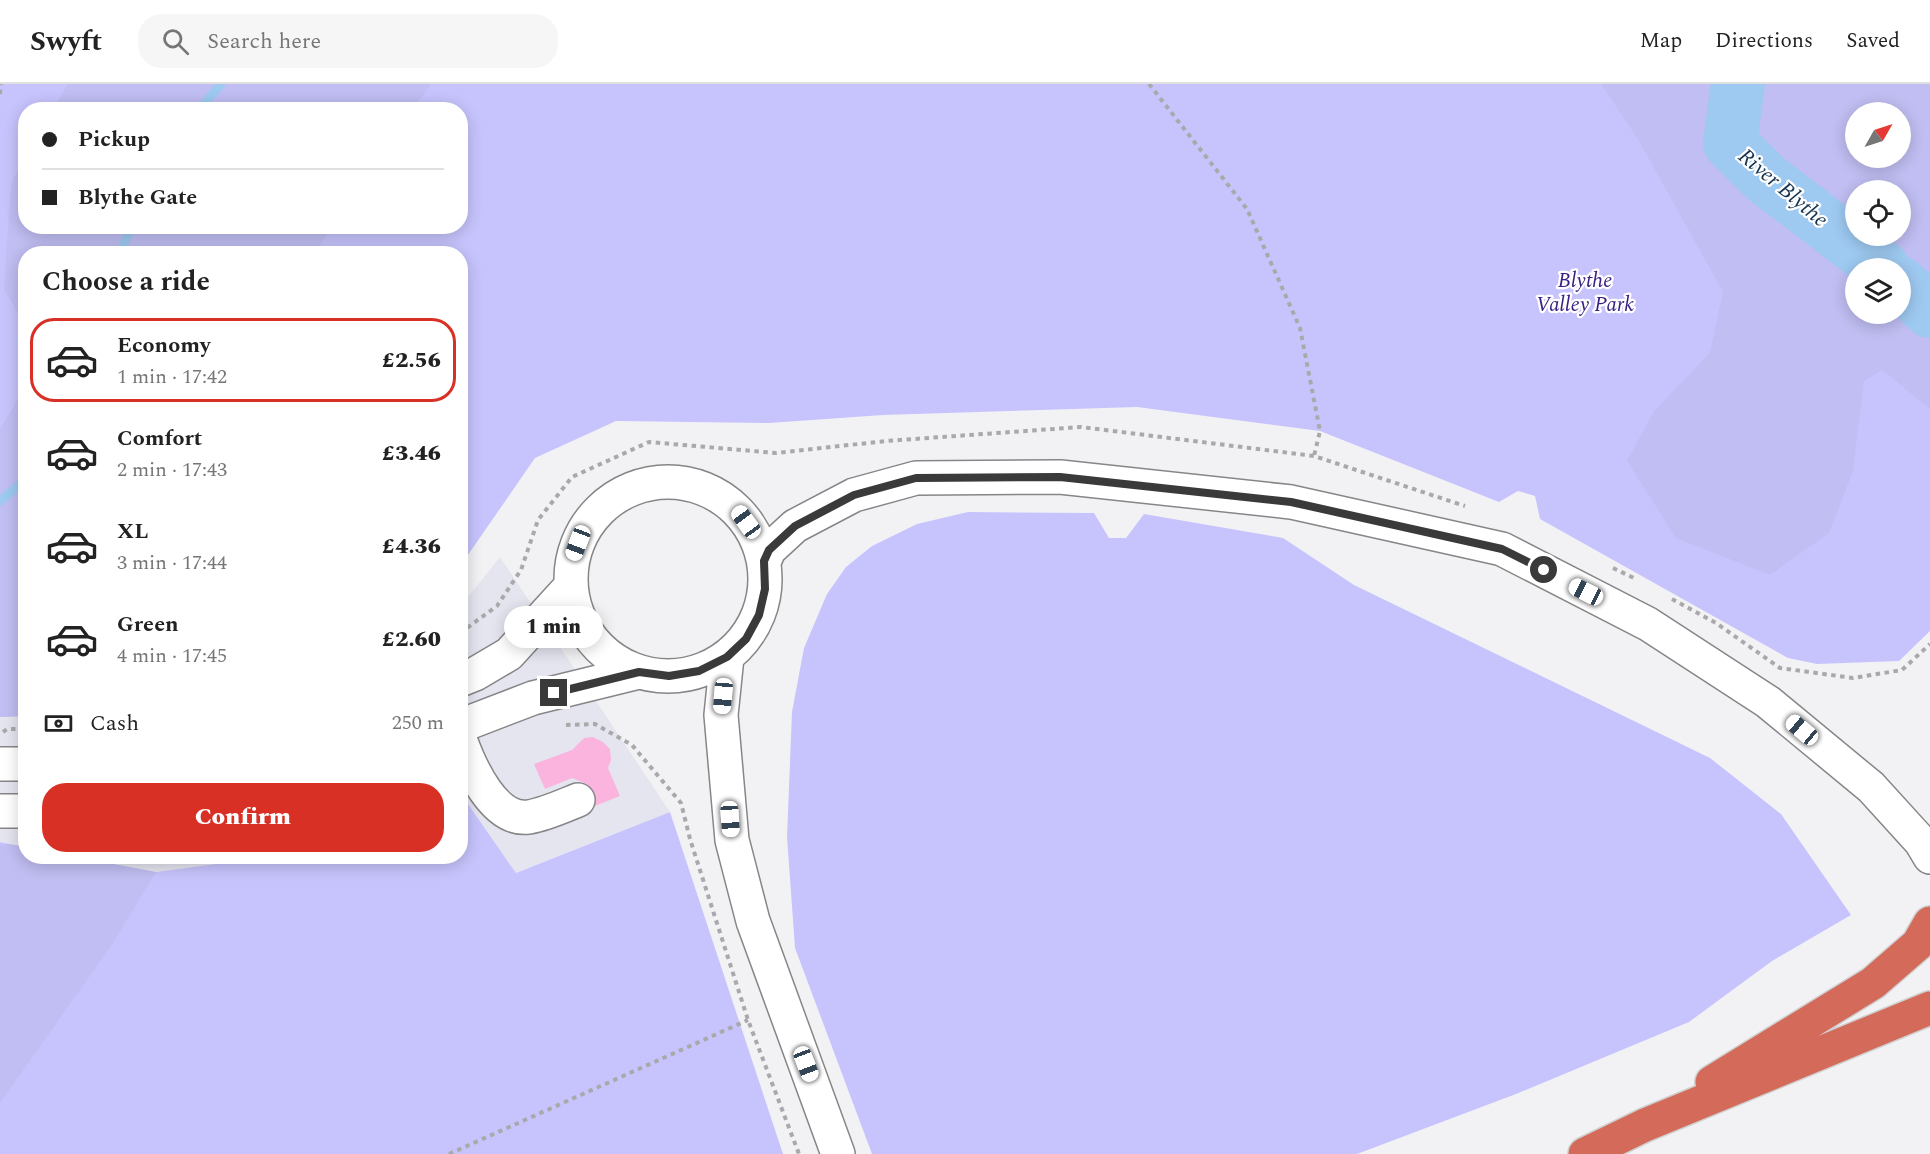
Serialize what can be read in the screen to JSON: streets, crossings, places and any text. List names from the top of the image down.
{
  "water": ["River Blythe"],
  "parks": ["Blythe Valley Park"],
  "north": "top right",
  "page": {
    "header": "Swyft",
    "search": "Search here",
    "nav": ["Map", "Directions", "Saved"],
    "banner": ["Pickup", "Blythe Gate"],
    "heading": "Choose a ride",
    "list": [
      {
        "name": "Economy",
        "note": "1 min · 17:42",
        "value": "£2.56"
      },
      {
        "name": "Comfort",
        "note": "2 min · 17:43",
        "value": "£3.46"
      },
      {
        "name": "XL",
        "note": "3 min · 17:44",
        "value": "£4.36"
      },
      {
        "name": "Green",
        "note": "4 min · 17:45",
        "value": "£2.60"
      }
    ],
    "bubble": "1 min",
    "pay": ["Cash", "250 m"],
    "buttons": "Confirm"
  }
}
